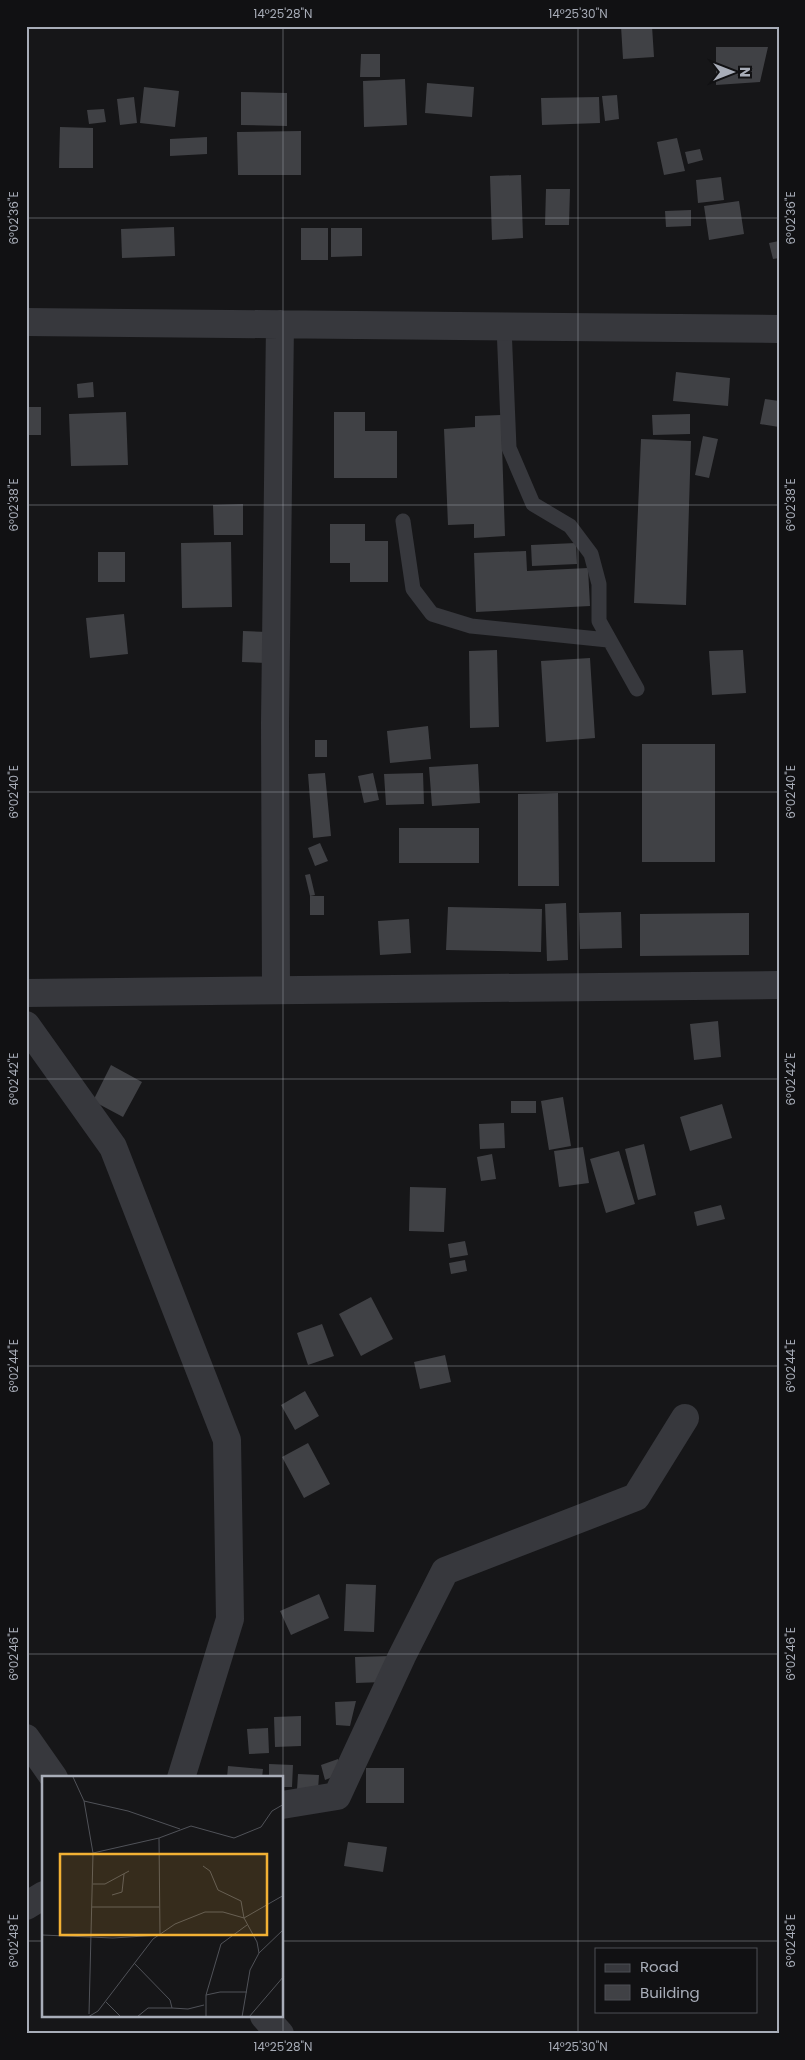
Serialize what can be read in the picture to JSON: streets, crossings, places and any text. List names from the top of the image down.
{
  "legend": ["Road", "Building"],
  "north": "right",
  "coordinates": [
    "14°25'28\"N",
    "14°25'30\"N",
    "6°02'36\"E",
    "6°02'38\"E",
    "6°02'40\"E",
    "6°02'42\"E",
    "6°02'44\"E",
    "6°02'46\"E",
    "6°02'48\"E"
  ]
}
